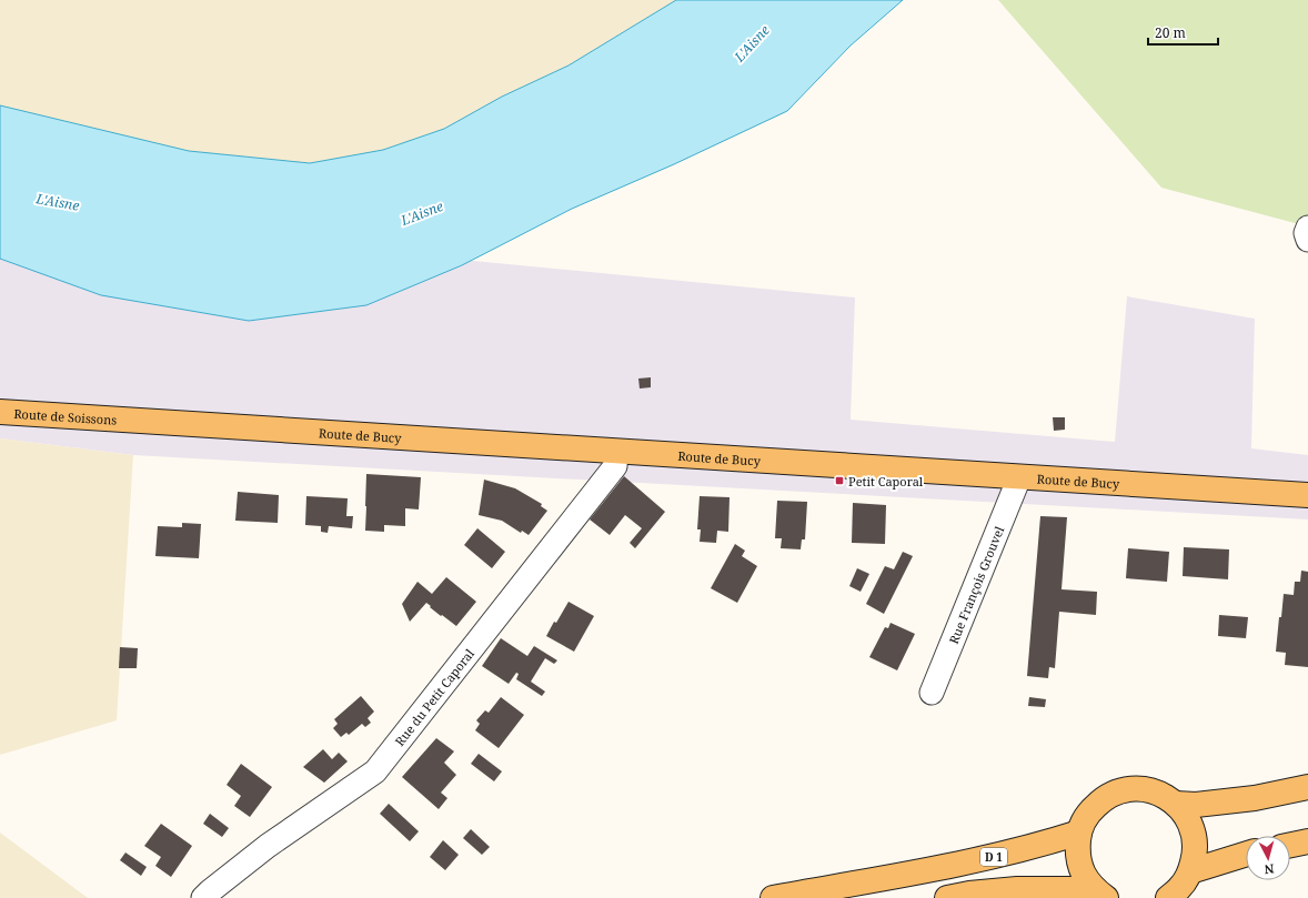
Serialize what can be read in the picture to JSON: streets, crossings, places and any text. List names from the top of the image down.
{
  "streets": {
    "main road": ["Route de Soissons", "Route de Bucy", "D 1"],
    "street": ["Rue François Grouvel", "Rue du Petit Caporal"]
  },
  "crossings": [
    ["Route de Soissons", "Route de Bucy"],
    ["Route de Bucy", "Rue François Grouvel"],
    ["Route de Bucy", "Rue du Petit Caporal"]
  ],
  "water": ["L'Aisne"],
  "places": {
    "transit": ["Petit Caporal"]
  },
  "scale_bar": "20 m",
  "north": "bottom"
}
